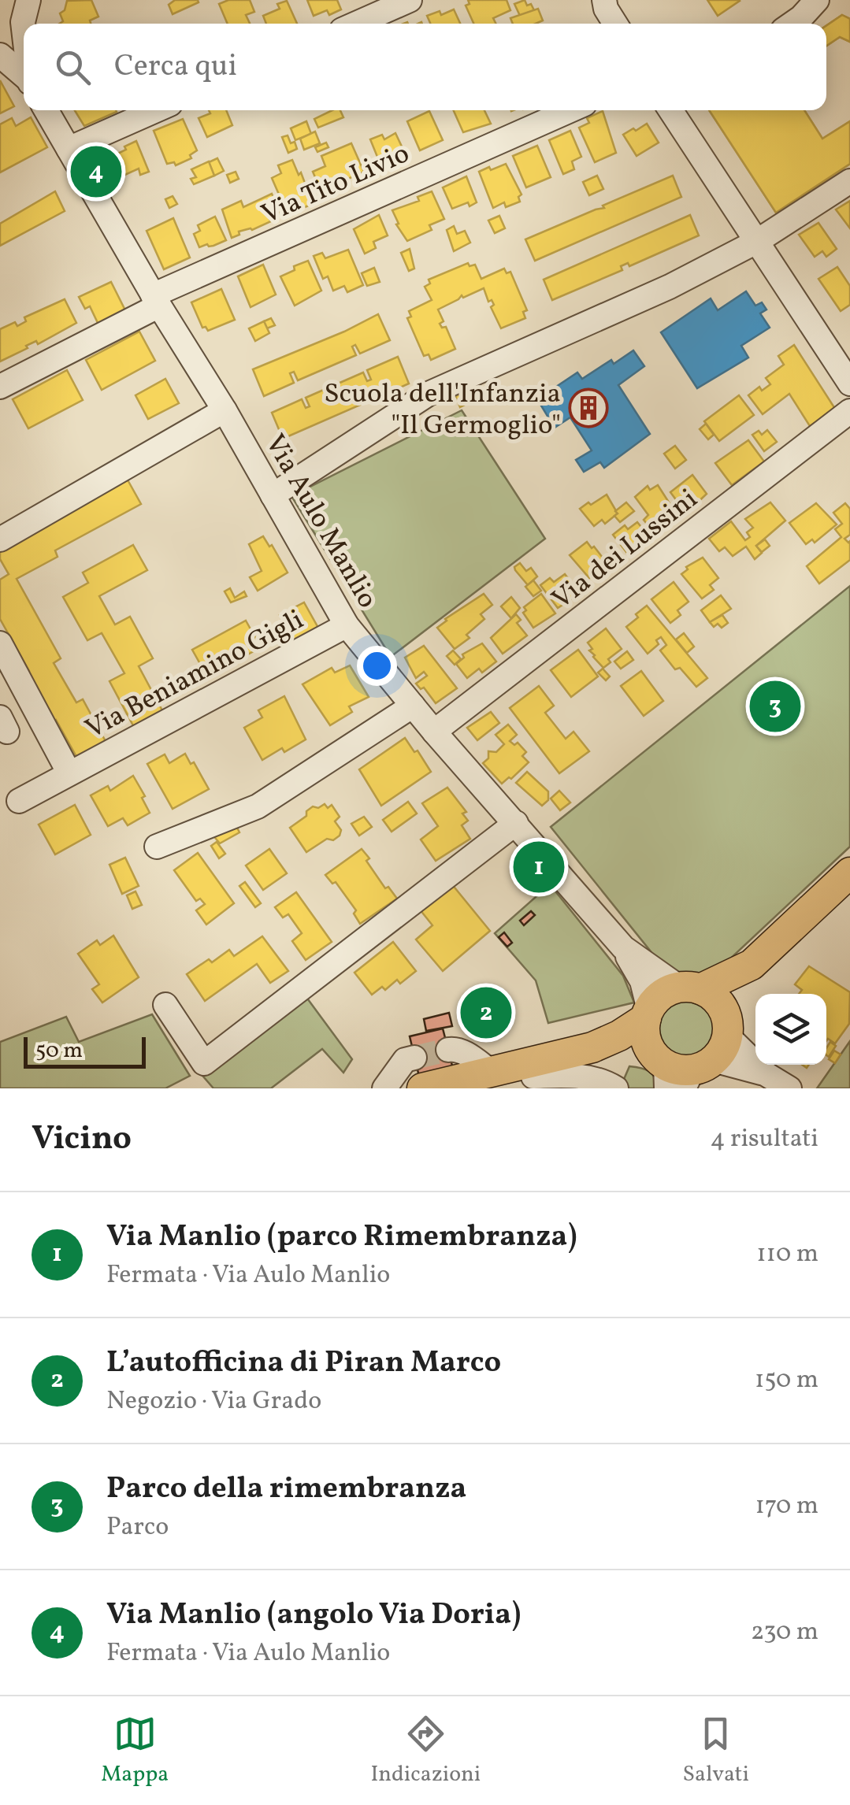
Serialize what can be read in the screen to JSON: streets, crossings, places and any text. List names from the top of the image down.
{
  "streets": {
    "street": [
      "Via Tito Livio",
      "Via Aulo Manlio",
      "Via dei Lussini",
      "Via Beniamino Gigli"
    ]
  },
  "crossings": [
    ["Via Tito Livio", "Via Aulo Manlio"],
    ["Via Aulo Manlio", "Via dei Lussini"],
    ["Via Aulo Manlio", "Via Beniamino Gigli"]
  ],
  "places": {
    "building": ["Scuola dell'Infanzia \"Il Germoglio\""]
  },
  "scale_bar": "50 m",
  "page": {
    "search": "Cerca qui",
    "pins": [
      "4",
      "3",
      "1",
      "2"
    ],
    "scale": "50 m",
    "heading": ["Vicino", "4 risultati"],
    "list": [
      {
        "mark": "1",
        "name": "Via Manlio (parco Rimembranza)",
        "note": "Fermata · Via Aulo Manlio",
        "value": "110 m"
      },
      {
        "mark": "2",
        "name": "L’autofficina di Piran Marco",
        "note": "Negozio · Via Grado",
        "value": "150 m"
      },
      {
        "mark": "3",
        "name": "Parco della rimembranza",
        "note": "Parco",
        "value": "170 m"
      },
      {
        "mark": "4",
        "name": "Via Manlio (angolo Via Doria)",
        "note": "Fermata · Via Aulo Manlio",
        "value": "230 m"
      }
    ],
    "nav": ["Mappa", "Indicazioni", "Salvati"]
  }
}
